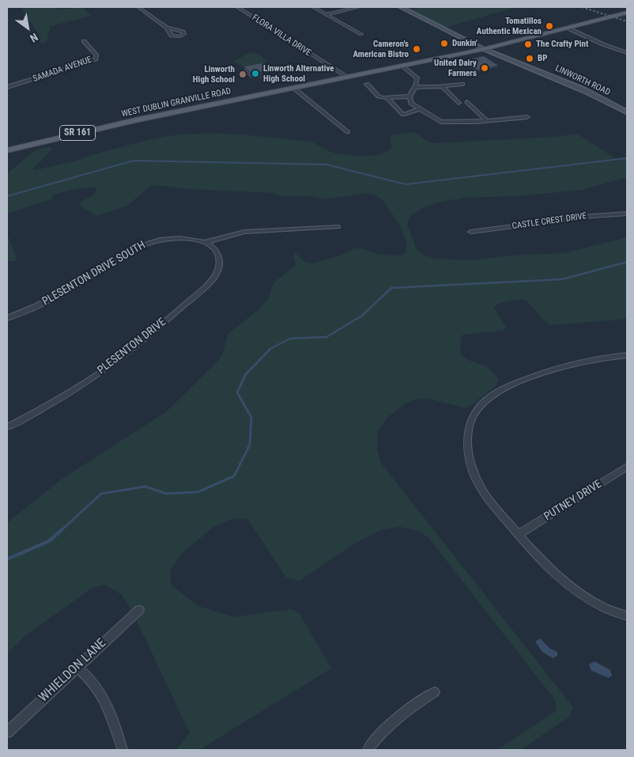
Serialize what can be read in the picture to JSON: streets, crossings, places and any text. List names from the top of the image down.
{
  "streets": {
    "main road": ["LINWORTH ROAD", "WEST DUBLIN GRANVILLE ROAD", "SR 161"],
    "street": [
      "FLORA VILLA DRIVE",
      "SAMADA AVENUE",
      "CASTLE CREST DRIVE",
      "PLESENTON DRIVE SOUTH",
      "PLESENTON DRIVE",
      "PUTNEY DRIVE",
      "WHIELDON LANE"
    ]
  },
  "crossings": [
    ["FLORA VILLA DRIVE", "WEST DUBLIN GRANVILLE ROAD"],
    ["LINWORTH ROAD", "WEST DUBLIN GRANVILLE ROAD"],
    ["PLESENTON DRIVE SOUTH", "PLESENTON DRIVE"]
  ],
  "places": [
    "Tomatillos Authentic Mexican",
    "Dunkin'",
    "The Crafty Pint",
    "Cameron's American Bistro",
    "BP",
    "United Dairy Farmers",
    "Linworth Alternative High School",
    "Linworth High School"
  ],
  "north": "bottom right"
}
